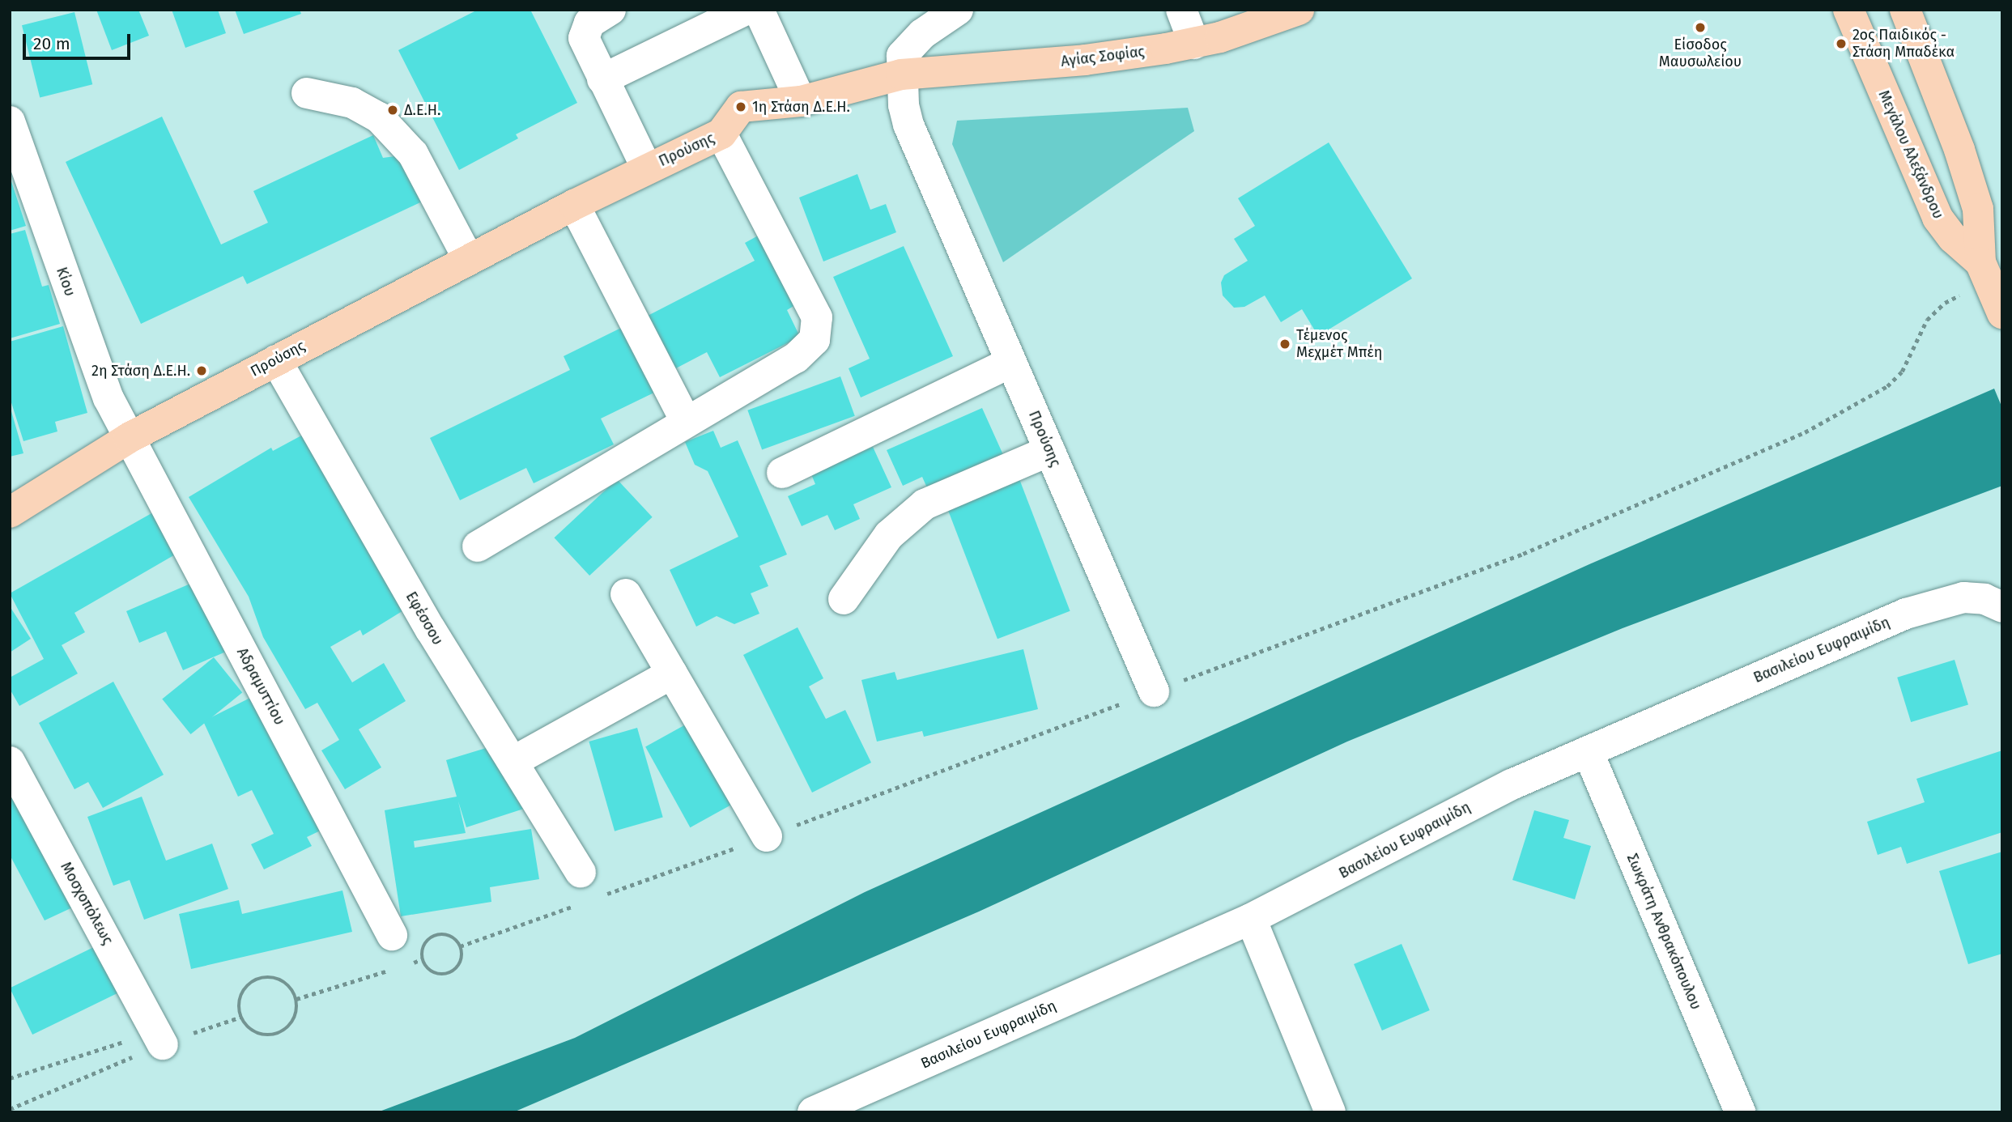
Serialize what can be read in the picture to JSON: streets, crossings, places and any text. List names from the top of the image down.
{
  "streets": {
    "main road": ["Αγίας Σοφίας", "Προύσης", "Μεγάλου Αλεξάνδρου"],
    "street": [
      "Κίου",
      "Εφέσσου",
      "Βασιλείου Ευφραιμίδη",
      "Αδραμυττίου",
      "Μοσχοπόλεως",
      "Σωκράτη Ανθρακόπουλου"
    ]
  },
  "crossings": [
    ["Αγίας Σοφίας", "Προύσης"],
    ["Προύσης", "Κίου"],
    ["Προύσης", "Εφέσσου"],
    ["Προύσης", "Αδραμυττίου"],
    ["Κίου", "Αδραμυττίου"],
    ["Βασιλείου Ευφραιμίδη", "Σωκράτη Ανθρακόπουλου"]
  ],
  "places": [
    "Είσοδος Μαυσωλείου",
    "2ος Παιδικός - Στάση Μπαδέκα",
    "1η Στάση Δ.Ε.Η.",
    "Δ.Ε.Η.",
    "Τέμενος Μεχμέτ Μπέη",
    "2η Στάση Δ.Ε.Η."
  ],
  "scale_bar": "20 m"
}
